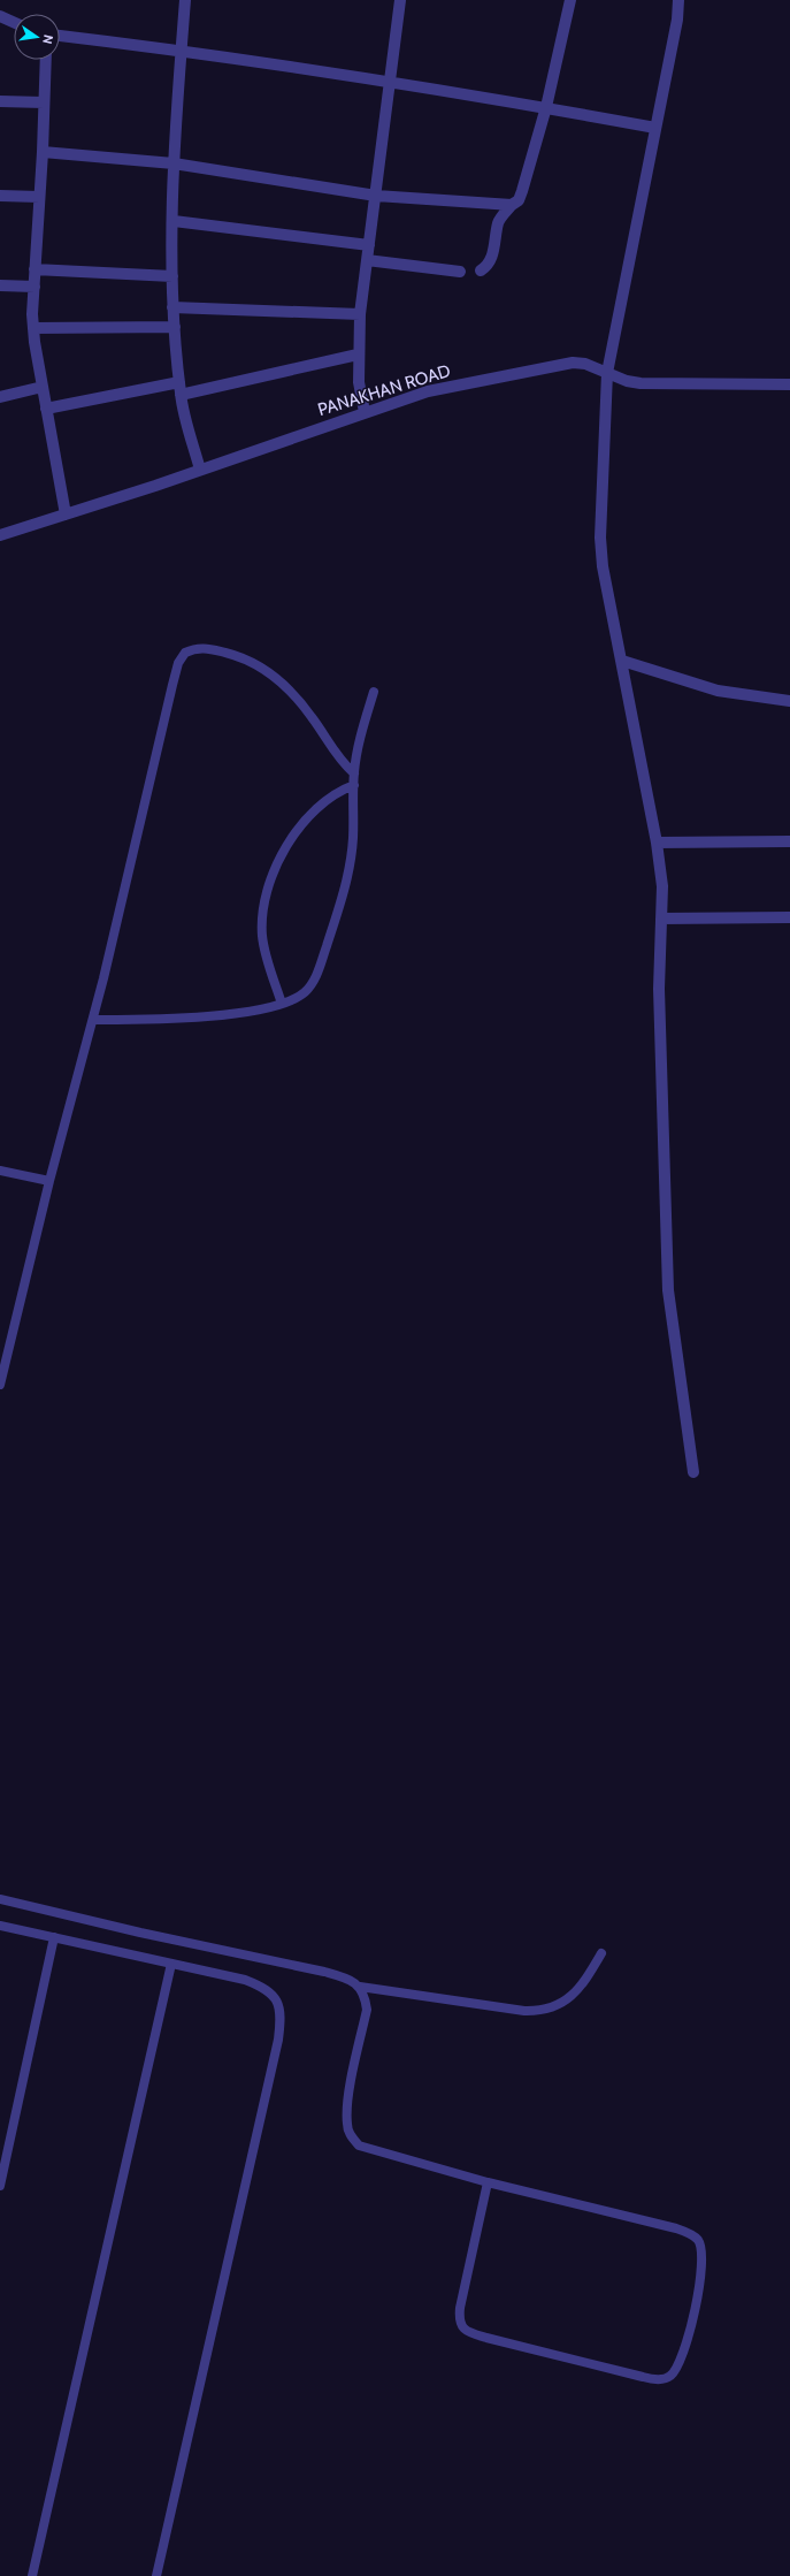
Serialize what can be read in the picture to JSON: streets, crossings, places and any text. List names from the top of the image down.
{
  "streets": {
    "street": ["PANAKHAN ROAD"]
  },
  "north": "right"
}
